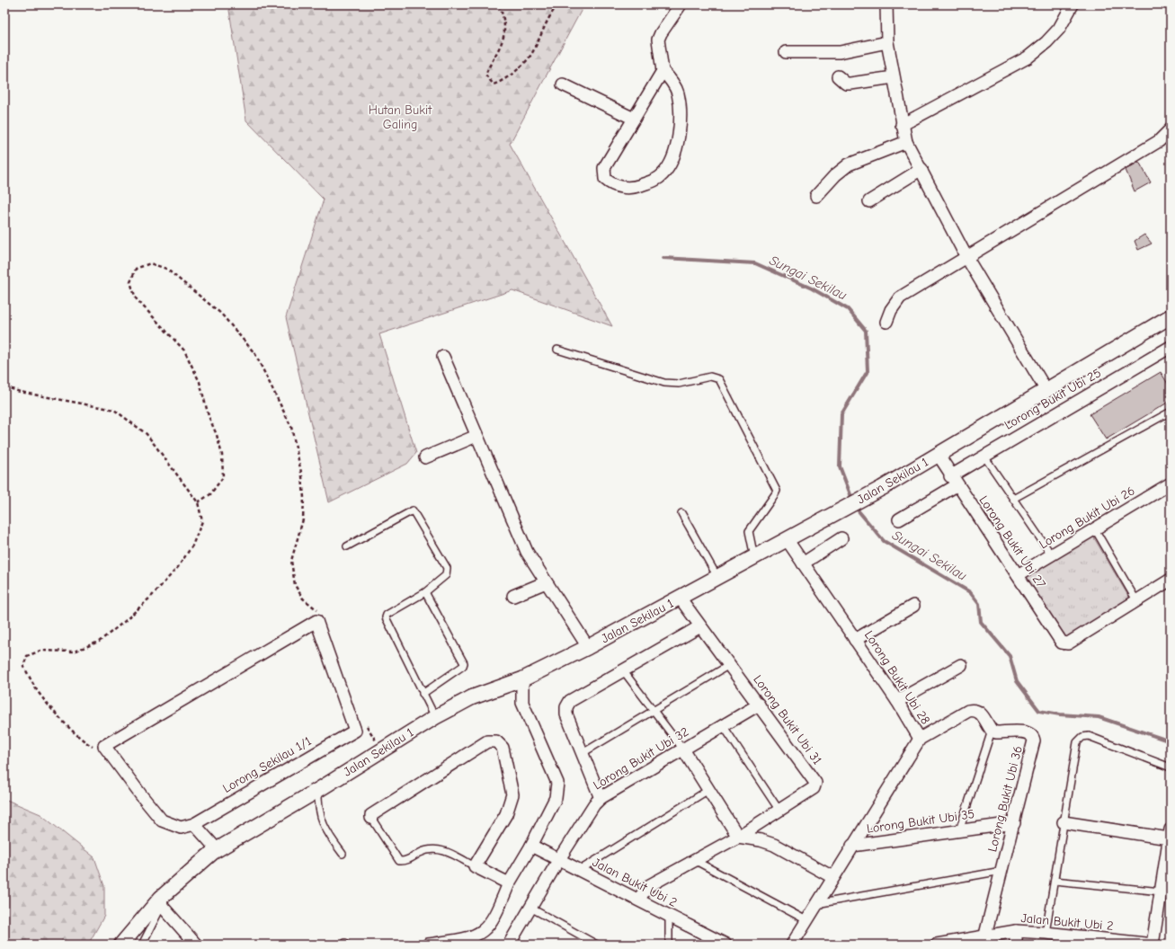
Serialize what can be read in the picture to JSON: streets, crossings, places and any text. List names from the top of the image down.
{
  "streets": {
    "street": [
      "Lorong Bukit Ubi 25",
      "Jalan Sekilau 1",
      "Lorong Bukit Ubi 26",
      "Lorong Bukit Ubi 27",
      "Lorong Bukit Ubi 28",
      "Lorong Bukit Ubi 31",
      "Lorong Bukit Ubi 32",
      "Lorong Sekilau 1/1",
      "Lorong Bukit Ubi 36",
      "Lorong Bukit Ubi 35",
      "Jalan Bukit Ubi 2"
    ]
  },
  "crossings": [
    ["Lorong Bukit Ubi 25", "Lorong Bukit Ubi 27"],
    ["Jalan Sekilau 1", "Lorong Bukit Ubi 27"],
    ["Jalan Sekilau 1", "Lorong Bukit Ubi 28"],
    ["Jalan Sekilau 1", "Lorong Bukit Ubi 31"],
    ["Lorong Bukit Ubi 26", "Lorong Bukit Ubi 27"],
    ["Lorong Bukit Ubi 28", "Lorong Bukit Ubi 35"],
    ["Lorong Bukit Ubi 31", "Lorong Bukit Ubi 32"],
    ["Lorong Bukit Ubi 31", "Jalan Bukit Ubi 2"],
    ["Lorong Bukit Ubi 32", "Jalan Bukit Ubi 2"],
    ["Lorong Bukit Ubi 36", "Lorong Bukit Ubi 35"],
    ["Lorong Bukit Ubi 36", "Jalan Bukit Ubi 2"]
  ],
  "water": ["Sungai Sekilau"],
  "parks": ["Hutan Bukit Galing"]
}
